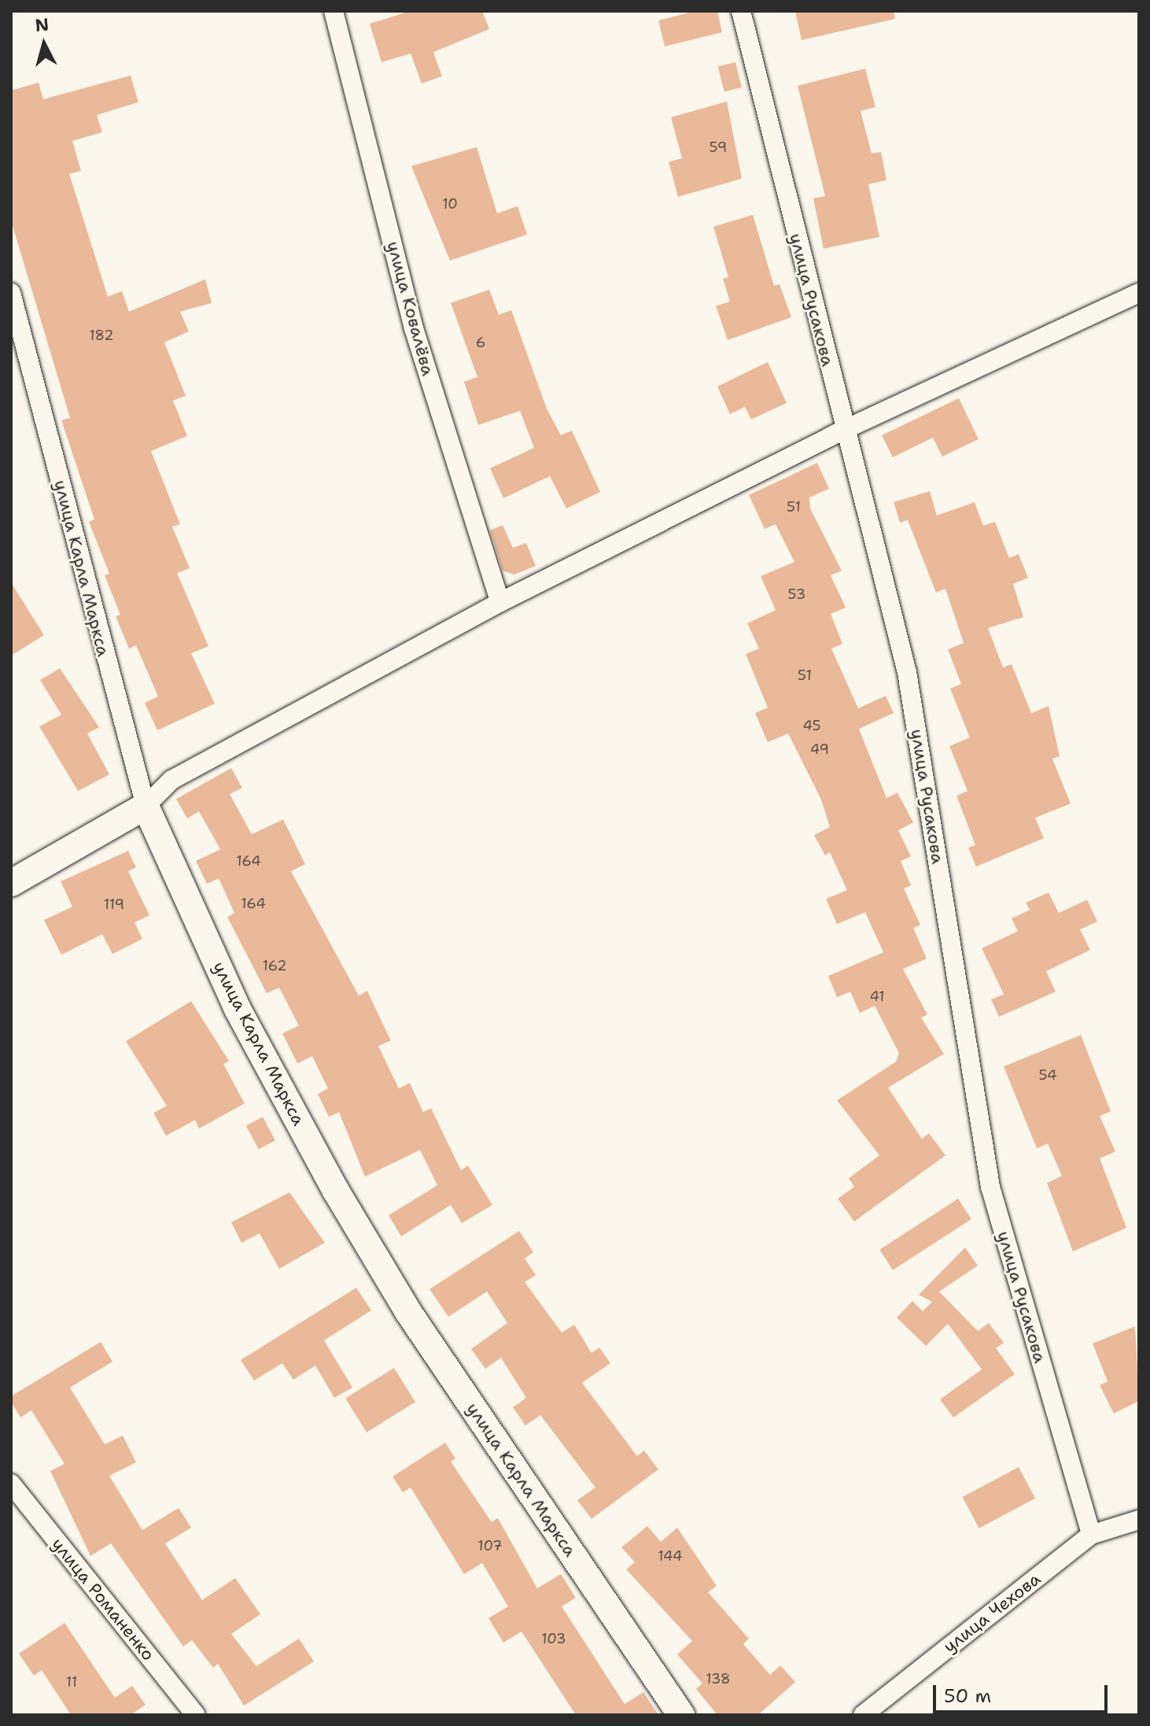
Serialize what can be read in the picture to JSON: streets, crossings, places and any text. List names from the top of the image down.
{
  "streets": {
    "street": [
      "улица Русакова",
      "улица Ковалёва",
      "улица Карла Маркса",
      "улица Романенко",
      "улица Чехова"
    ]
  },
  "crossings": [
    ["улица Русакова", "улица Чехова"]
  ],
  "house_numbers": [
    "59",
    "10",
    "182",
    "6",
    "51",
    "53",
    "51",
    "45",
    "49",
    "164",
    "164",
    "119",
    "162",
    "41",
    "54",
    "107",
    "144",
    "103",
    "138",
    "11"
  ],
  "scale_bar": "50 m",
  "north": "top"
}
